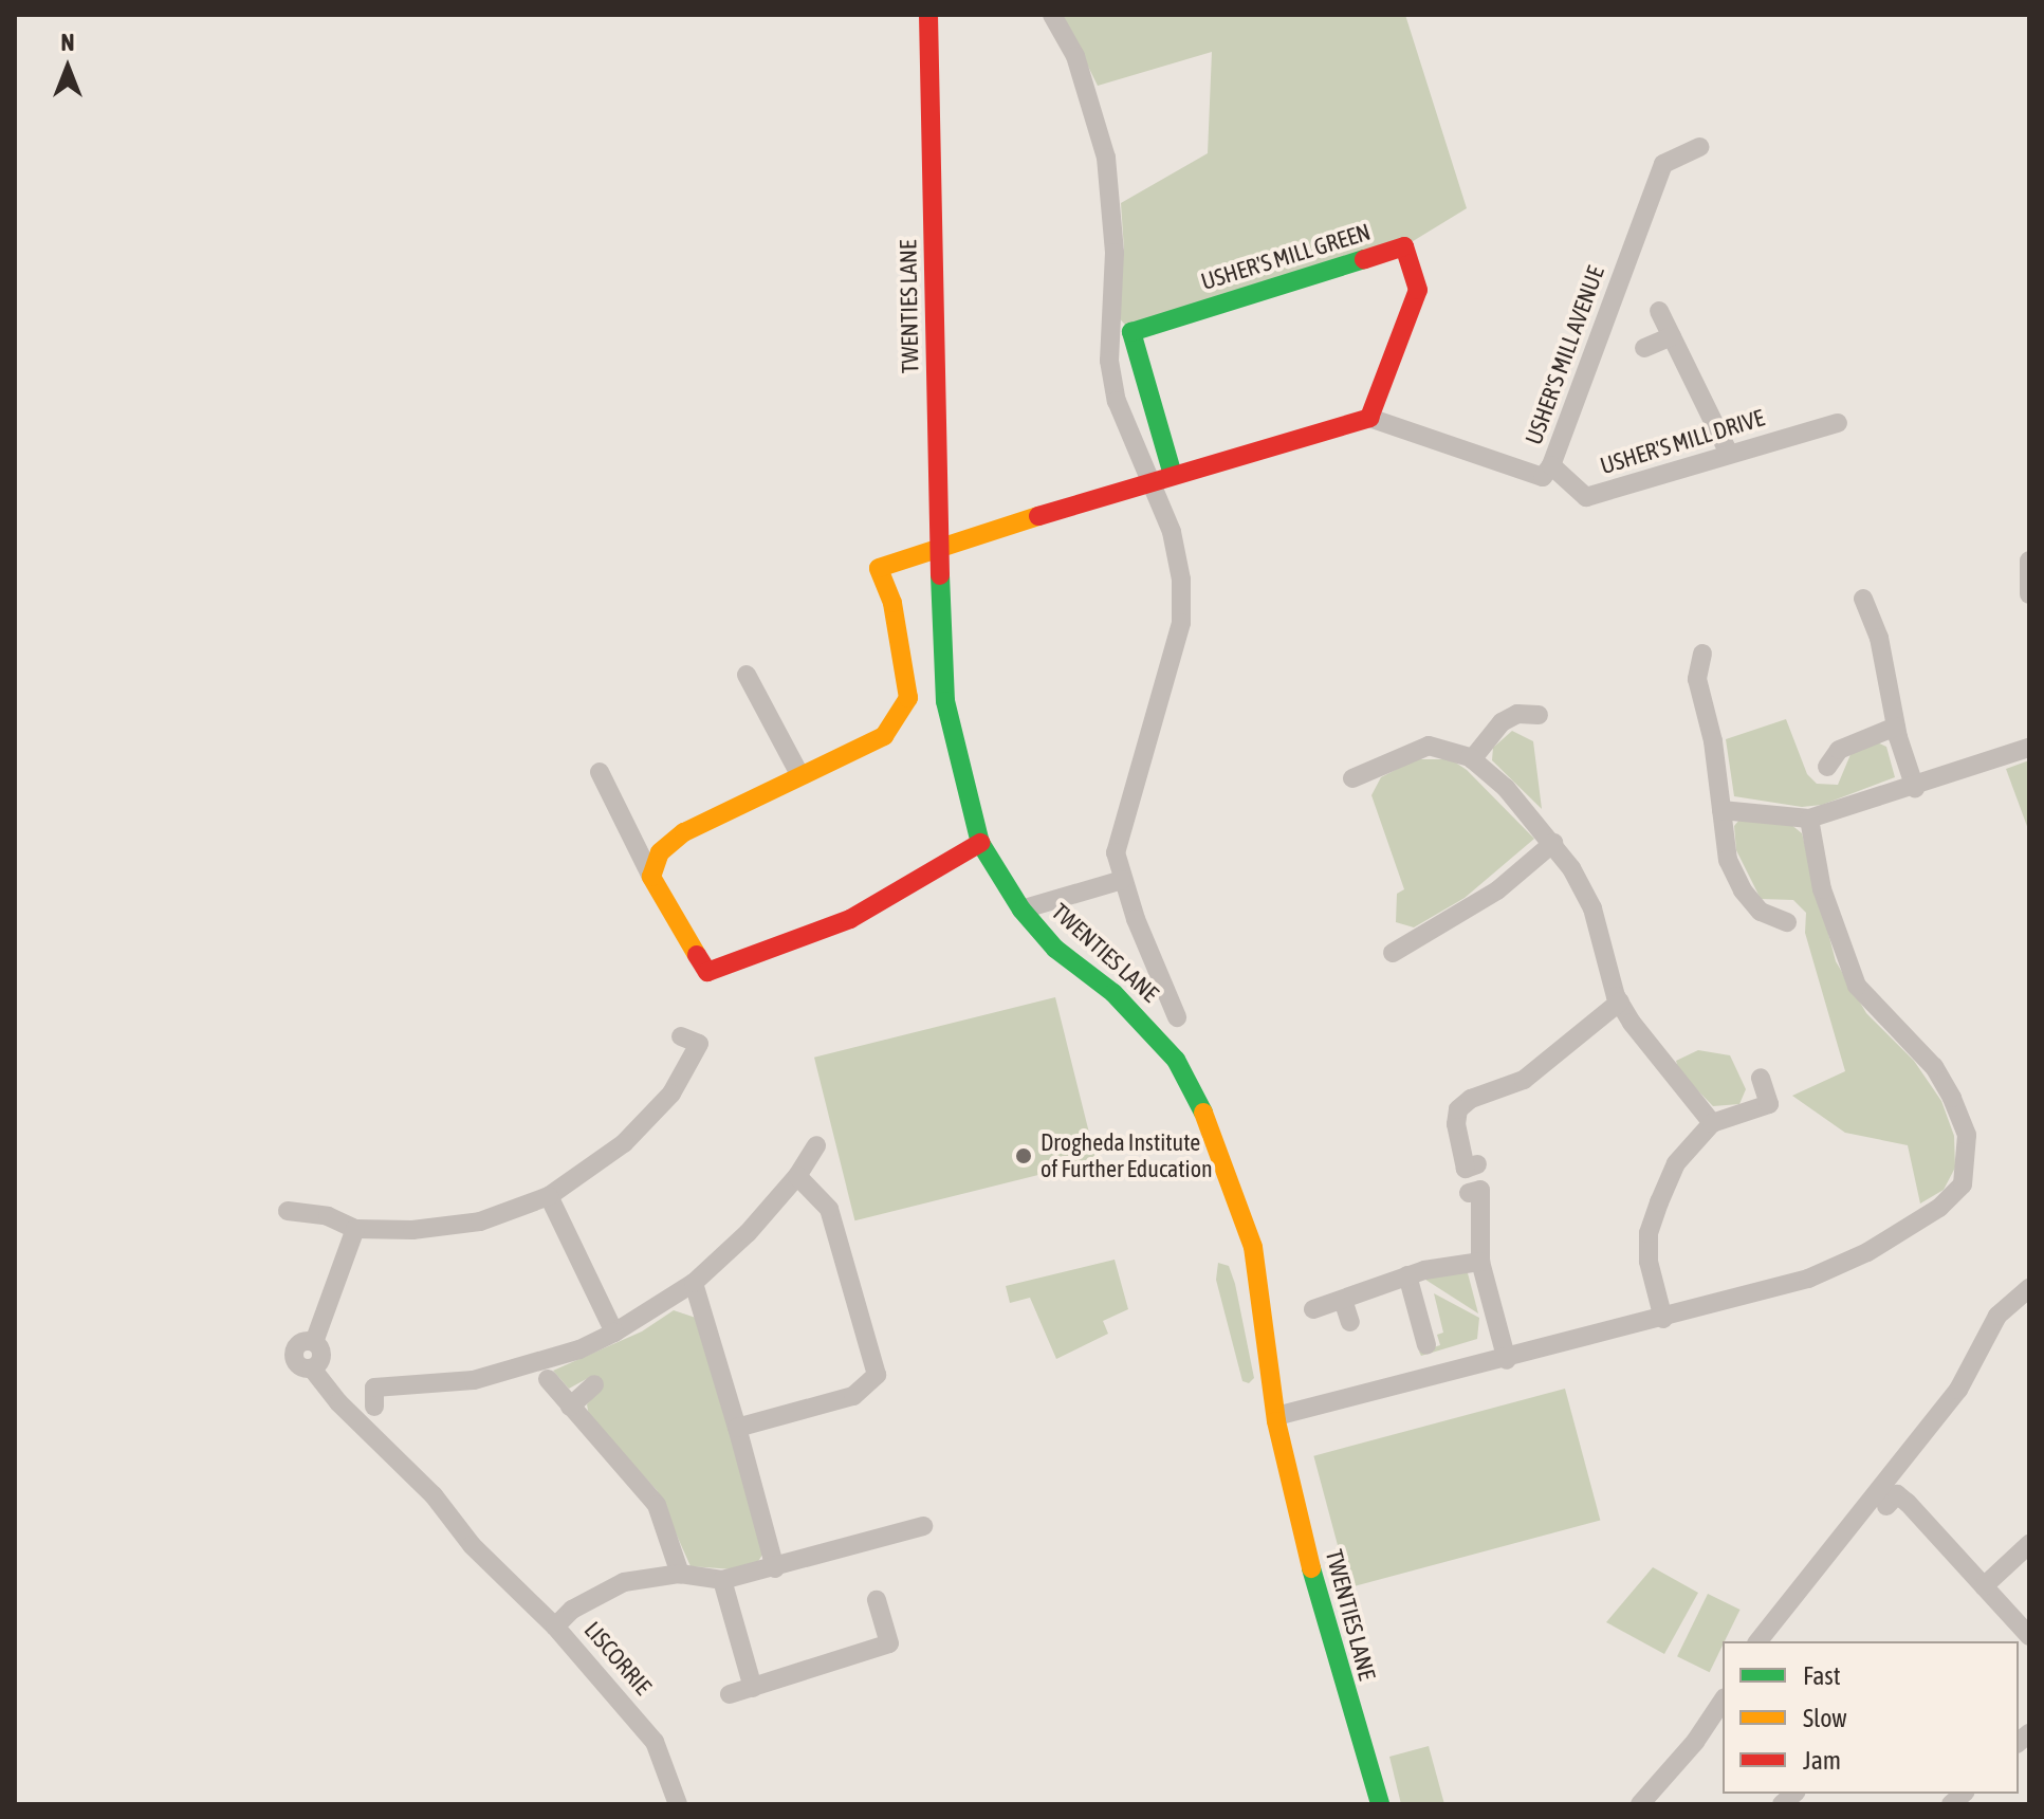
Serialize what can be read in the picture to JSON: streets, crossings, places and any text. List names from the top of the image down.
{
  "streets": {
    "street": [
      "USHER'S MILL GREEN",
      "TWENTIES LANE",
      "USHER'S MILL AVENUE",
      "USHER'S MILL DRIVE",
      "LISCORRIE"
    ]
  },
  "crossings": [
    ["USHER'S MILL GREEN", "USHER'S MILL AVENUE"],
    ["USHER'S MILL AVENUE", "USHER'S MILL DRIVE"]
  ],
  "places": ["Drogheda Institute of Further Education"],
  "legend": ["Fast", "Slow", "Jam"],
  "north": "top"
}
